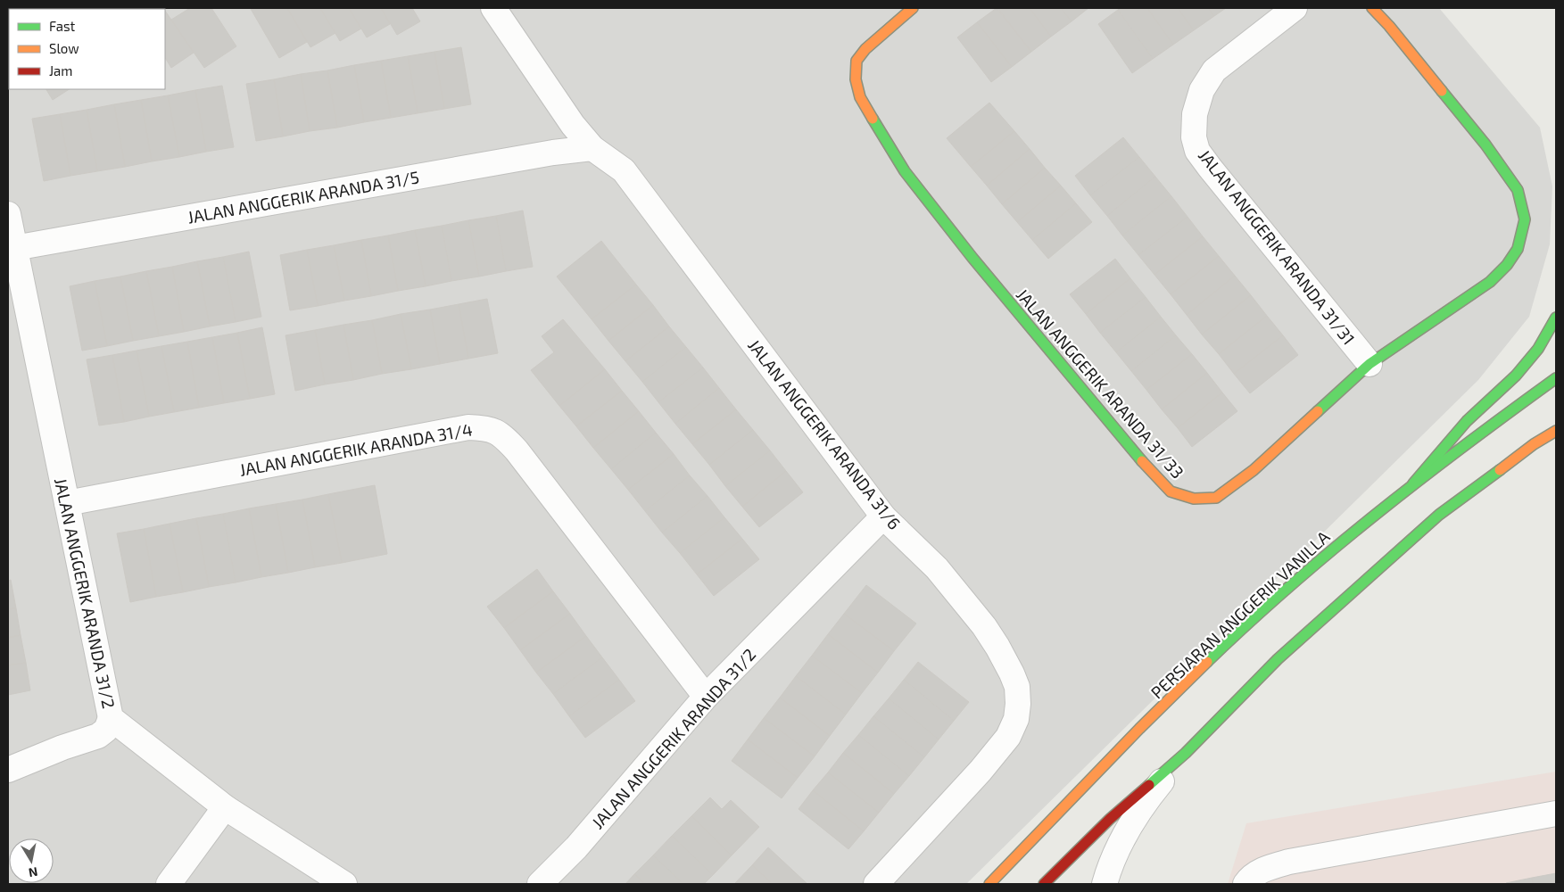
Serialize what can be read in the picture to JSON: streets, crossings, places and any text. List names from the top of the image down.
{
  "streets": {
    "main road": ["JALAN ANGGERIK ARANDA 31/33", "PERSIARAN ANGGERIK VANILLA"],
    "street": [
      "JALAN ANGGERIK ARANDA 31/5",
      "JALAN ANGGERIK ARANDA 31/31",
      "JALAN ANGGERIK ARANDA 31/6",
      "JALAN ANGGERIK ARANDA 31/4",
      "JALAN ANGGERIK ARANDA 31/2"
    ]
  },
  "crossings": [
    ["JALAN ANGGERIK ARANDA 31/5", "JALAN ANGGERIK ARANDA 31/6"],
    ["JALAN ANGGERIK ARANDA 31/5", "JALAN ANGGERIK ARANDA 31/2"],
    ["JALAN ANGGERIK ARANDA 31/31", "JALAN ANGGERIK ARANDA 31/33"],
    ["JALAN ANGGERIK ARANDA 31/6", "JALAN ANGGERIK ARANDA 31/2"],
    ["JALAN ANGGERIK ARANDA 31/4", "JALAN ANGGERIK ARANDA 31/2"]
  ],
  "legend": ["Fast", "Slow", "Jam"],
  "north": "bottom"
}
